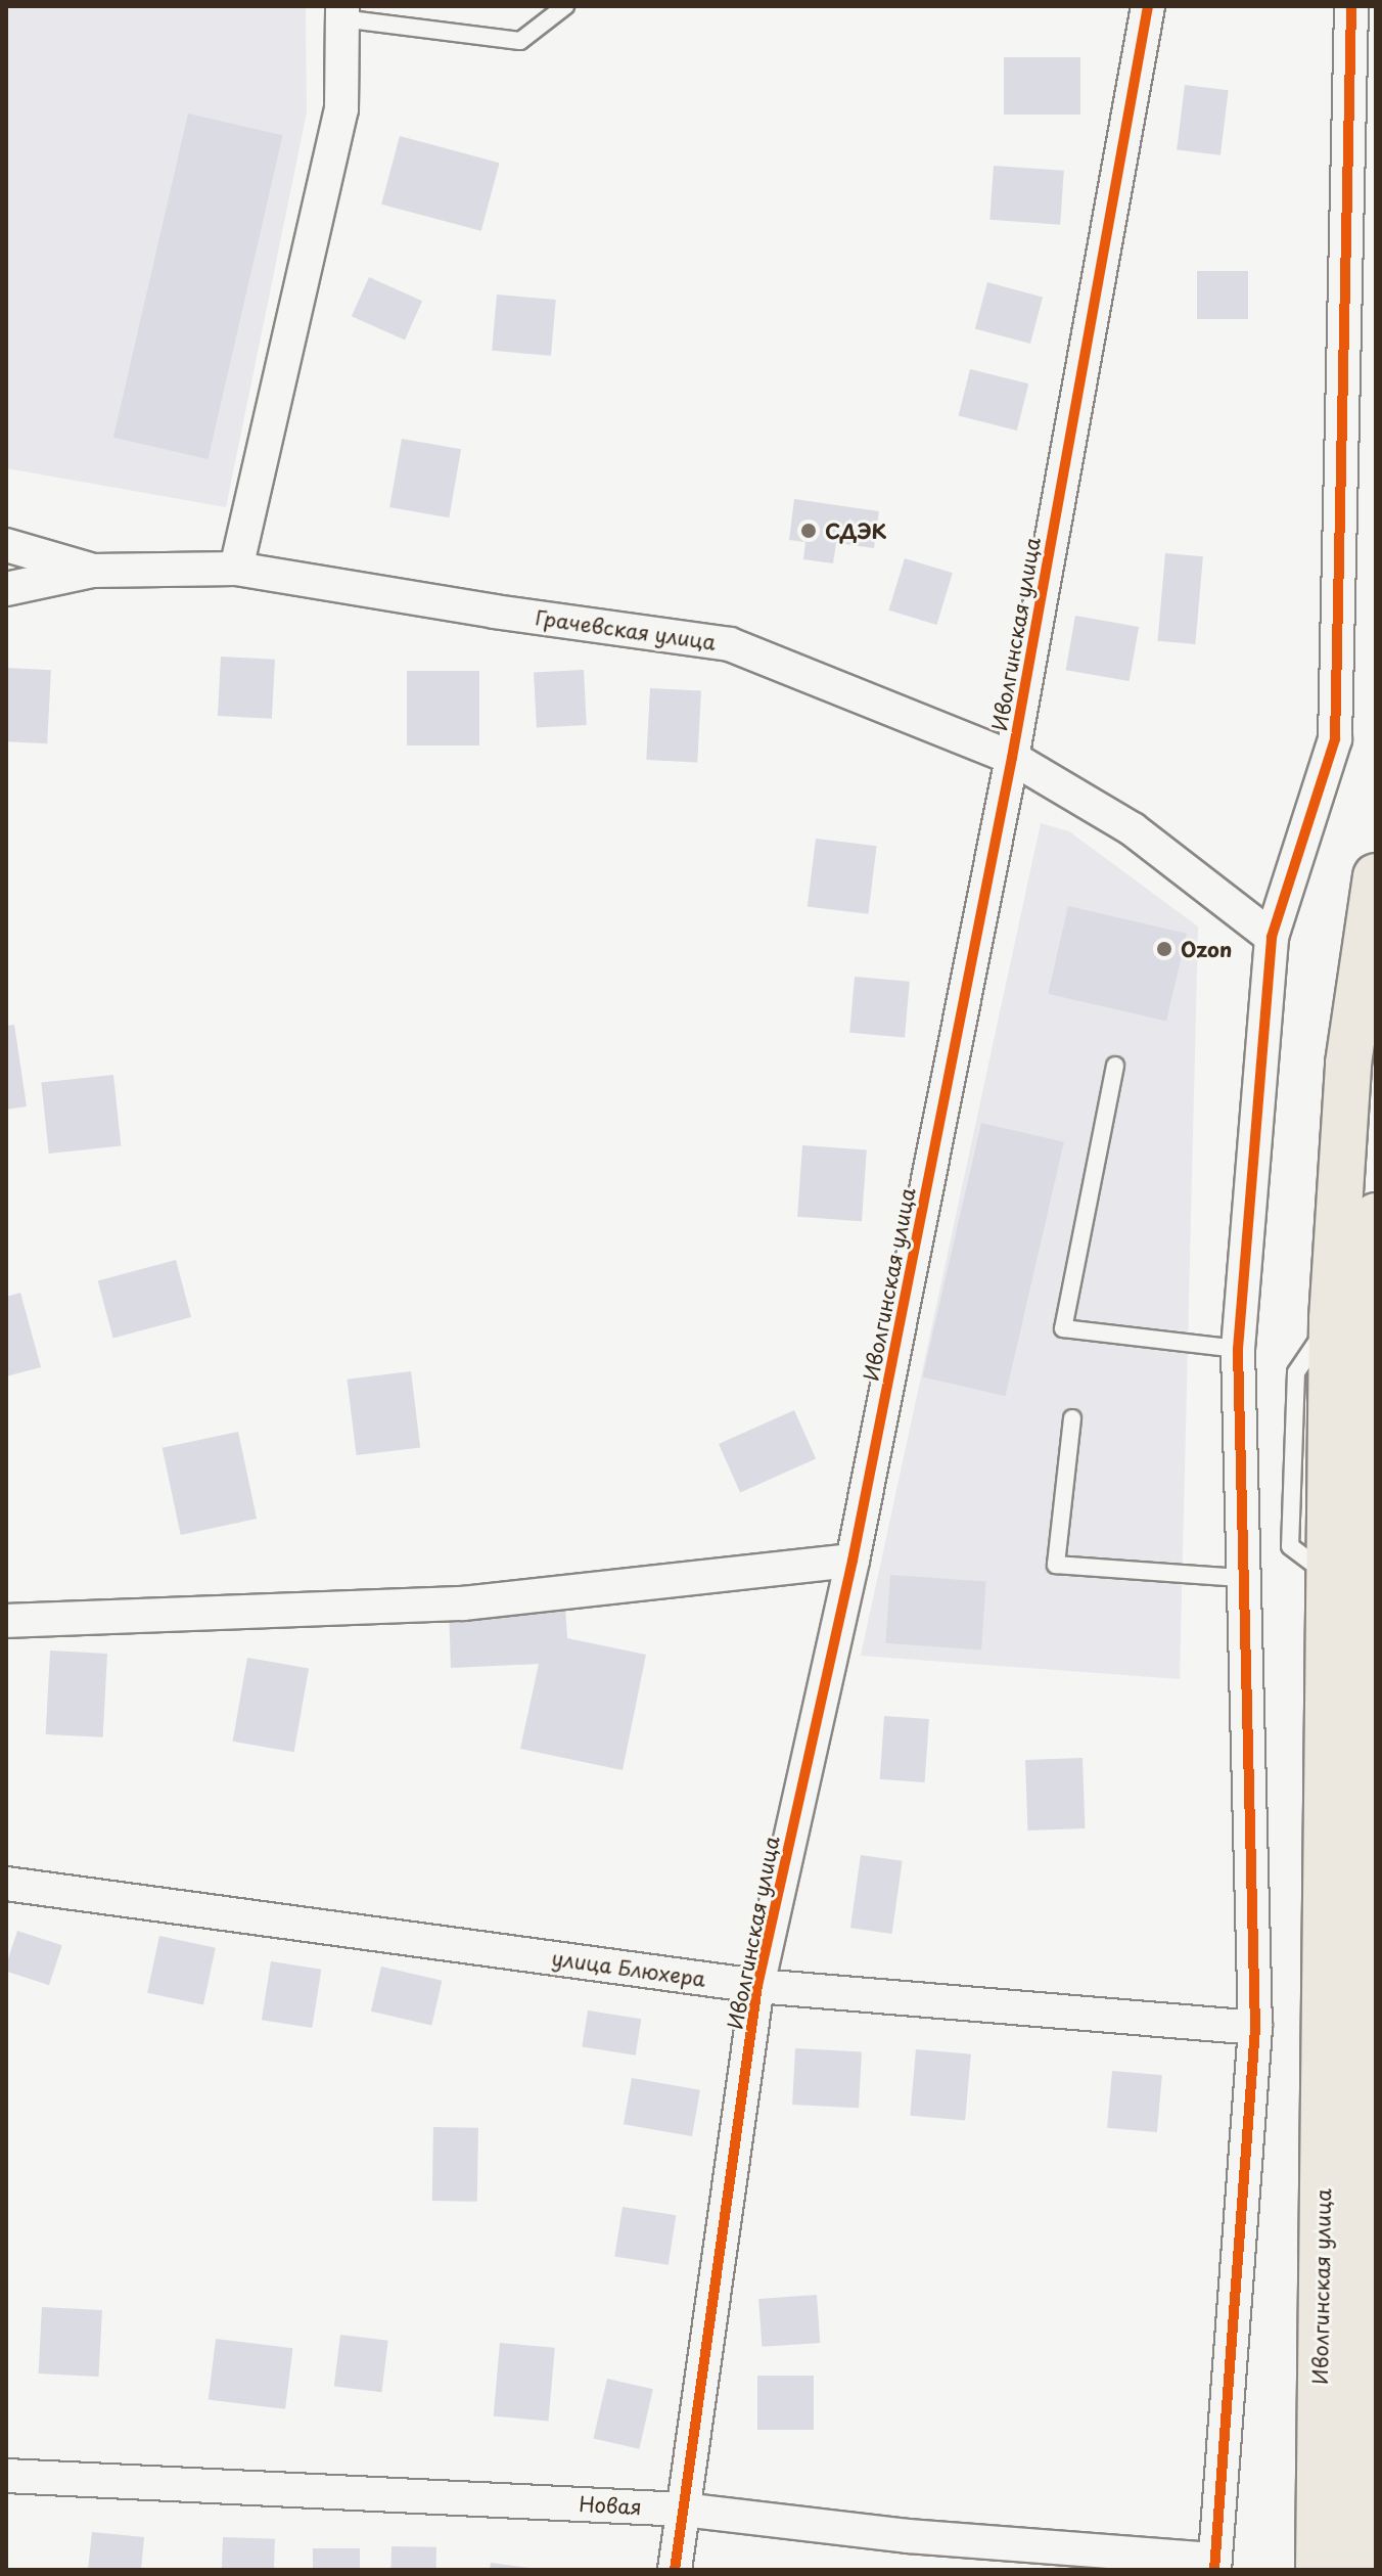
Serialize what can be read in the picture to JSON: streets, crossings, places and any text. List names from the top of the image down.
{
  "streets": {
    "main road": ["Иволгинская улица"],
    "street": ["Грачевская улица", "улица Блюхера", "Новая"]
  },
  "crossings": [
    ["Грачевская улица", "Иволгинская улица"],
    ["Иволгинская улица", "улица Блюхера"],
    ["Иволгинская улица", "Новая"]
  ],
  "places": ["СДЭК", "Ozon"]
}
